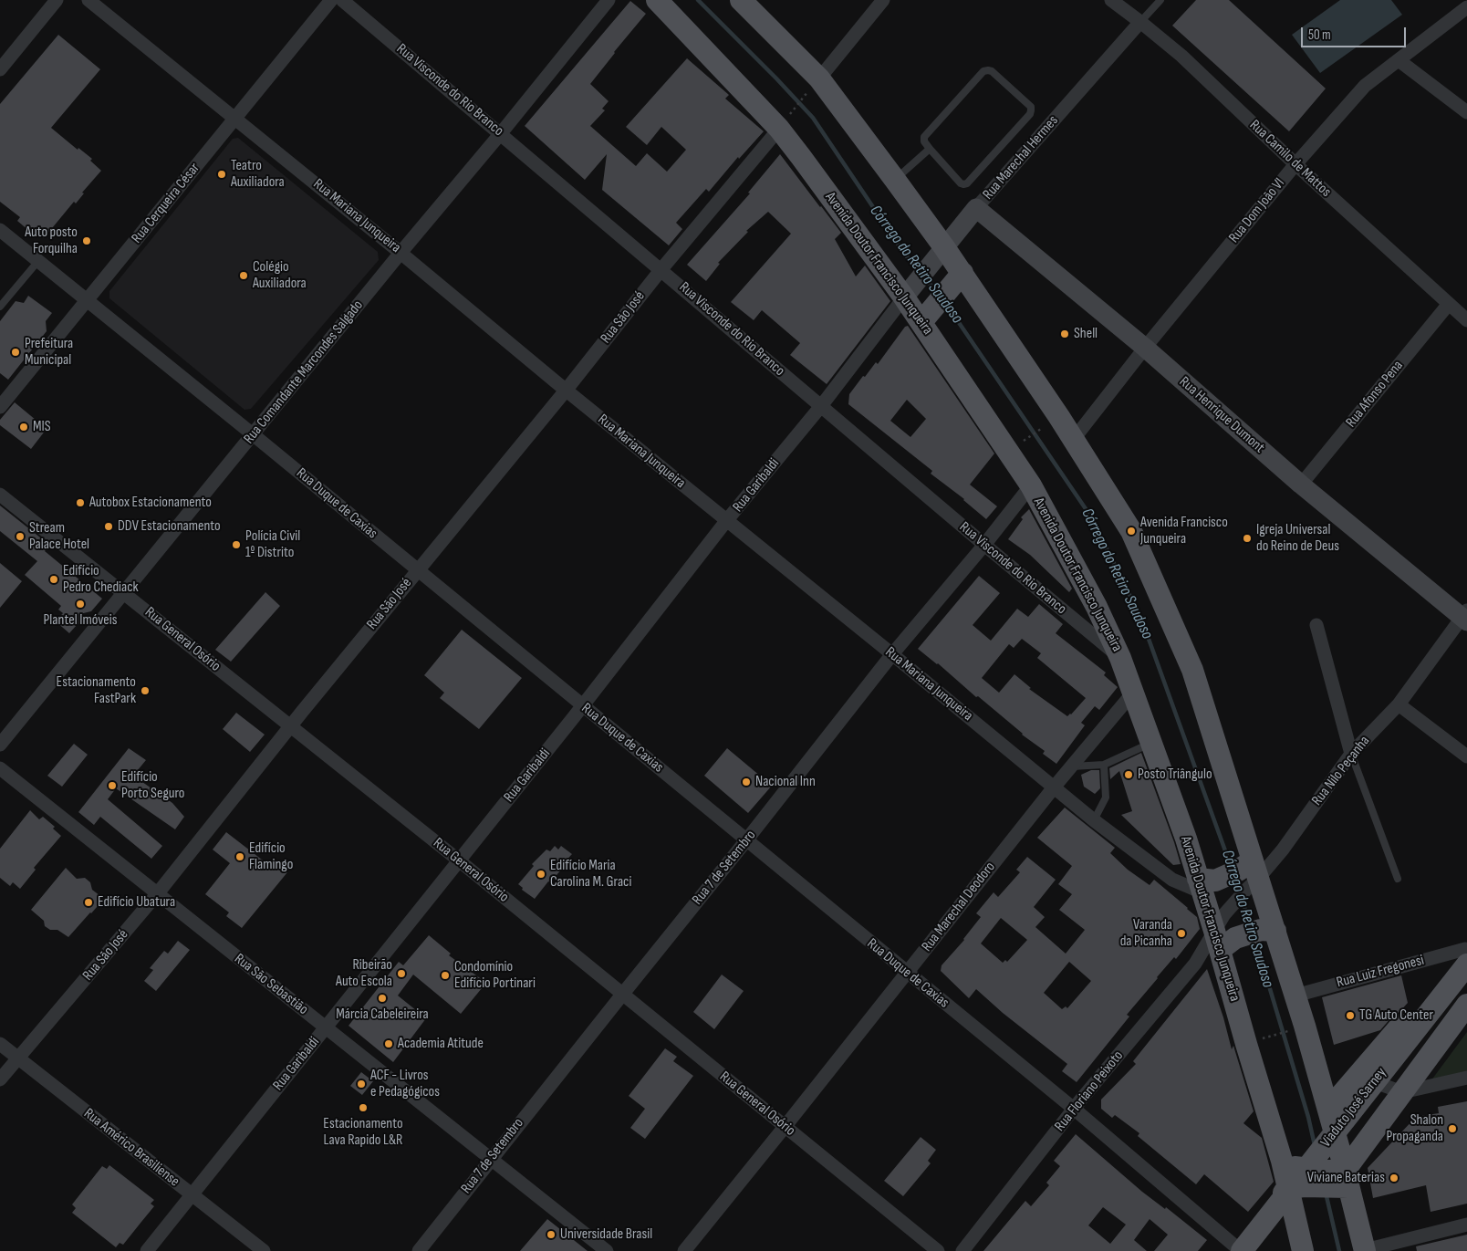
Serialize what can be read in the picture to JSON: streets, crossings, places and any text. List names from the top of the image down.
{
  "streets": {
    "main road": ["Avenida Doutor Francisco Junqueira", "Viaduto José Sarney"],
    "street": [
      "Rua Visconde do Rio Branco",
      "Rua Marechal Hermes",
      "Rua Camilo de Mattos",
      "Rua Cerqueira César",
      "Rua Dom João VI",
      "Rua Mariana Junqueira",
      "Rua São José",
      "Rua Comandante Marcondes Salgado",
      "Rua Afonso Pena",
      "Rua Henrique Dumont",
      "Rua Garibaldi",
      "Rua Duque de Caxias",
      "Rua General Osório",
      "Rua Nilo Peçanha",
      "Rua 7 de Setembro",
      "Rua Marechal Deodoro",
      "Rua Luiz Fregonesi",
      "Rua São Sebastião",
      "Rua Floriano Peixoto",
      "Rua Américo Brasiliense"
    ]
  },
  "crossings": [
    ["Rua Visconde do Rio Branco", "Avenida Doutor Francisco Junqueira"],
    ["Rua Visconde do Rio Branco", "Rua São José"],
    ["Rua Visconde do Rio Branco", "Rua Comandante Marcondes Salgado"],
    ["Rua Visconde do Rio Branco", "Rua Garibaldi"],
    ["Rua Visconde do Rio Branco", "Rua 7 de Setembro"],
    ["Rua Marechal Hermes", "Rua Camilo de Mattos"],
    ["Rua Marechal Hermes", "Avenida Doutor Francisco Junqueira"],
    ["Rua Marechal Hermes", "Rua Henrique Dumont"],
    ["Rua Marechal Hermes", "Rua Garibaldi"],
    ["Rua Camilo de Mattos", "Rua Dom João VI"],
    ["Rua Camilo de Mattos", "Rua Afonso Pena"],
    ["Rua Cerqueira César", "Rua Mariana Junqueira"],
    ["Rua Cerqueira César", "Rua Duque de Caxias"],
    ["Rua Dom João VI", "Rua Henrique Dumont"],
    ["Rua Mariana Junqueira", "Avenida Doutor Francisco Junqueira"],
    ["Rua Mariana Junqueira", "Rua São José"],
    ["Rua Mariana Junqueira", "Rua Comandante Marcondes Salgado"],
    ["Rua Mariana Junqueira", "Rua Garibaldi"],
    ["Rua Mariana Junqueira", "Rua 7 de Setembro"],
    ["Rua Mariana Junqueira", "Rua Marechal Deodoro"],
    ["Avenida Doutor Francisco Junqueira", "Rua São José"],
    ["Avenida Doutor Francisco Junqueira", "Rua Garibaldi"],
    ["Avenida Doutor Francisco Junqueira", "Rua Nilo Peçanha"],
    ["Avenida Doutor Francisco Junqueira", "Rua 7 de Setembro"],
    ["Avenida Doutor Francisco Junqueira", "Rua Marechal Deodoro"],
    ["Avenida Doutor Francisco Junqueira", "Rua Floriano Peixoto"],
    ["Rua São José", "Rua Duque de Caxias"],
    ["Rua São José", "Rua General Osório"],
    ["Rua São José", "Rua São Sebastião"],
    ["Rua São José", "Rua Américo Brasiliense"],
    ["Rua Comandante Marcondes Salgado", "Rua Duque de Caxias"],
    ["Rua Comandante Marcondes Salgado", "Rua General Osório"],
    ["Rua Afonso Pena", "Rua Henrique Dumont"],
    ["Rua Henrique Dumont", "Rua Nilo Peçanha"],
    ["Rua Garibaldi", "Rua Duque de Caxias"],
    ["Rua Garibaldi", "Rua General Osório"],
    ["Rua Garibaldi", "Rua São Sebastião"],
    ["Rua Garibaldi", "Rua Américo Brasiliense"],
    ["Rua Duque de Caxias", "Rua 7 de Setembro"],
    ["Rua Duque de Caxias", "Rua Marechal Deodoro"],
    ["Rua Duque de Caxias", "Rua Floriano Peixoto"],
    ["Rua Duque de Caxias", "Viaduto José Sarney"],
    ["Rua General Osório", "Rua 7 de Setembro"],
    ["Rua General Osório", "Rua Marechal Deodoro"],
    ["Rua Nilo Peçanha", "Rua Floriano Peixoto"],
    ["Rua 7 de Setembro", "Rua São Sebastião"],
    ["Rua Luiz Fregonesi", "Viaduto José Sarney"]
  ],
  "water": ["Córrego do Retiro Saudoso"],
  "places": [
    "Teatro Auxiliadora",
    "Auto posto Forquilha",
    "Colégio Auxiliadora",
    "Shell",
    "Prefeitura Municipal",
    "MIS",
    "Autobox Estacionamento",
    "DDV Estacionamento",
    "Avenida Francisco Junqueira",
    "Stream Palace Hotel",
    "Igreja Universal do Reino de Deus",
    "Polícia Civil 1º Distrito",
    "Edifício Pedro Chediack",
    "Plantel Imóveis",
    "Estacionamento FastPark",
    "Posto Triângulo",
    "Nacional Inn",
    "Edifício Porto Seguro",
    "Edifício Flamingo",
    "Edifício Maria Carolina M. Graci",
    "Edifício Ubatura",
    "Varanda da Picanha",
    "Ribeirão Auto Escola",
    "Condomínio Edifício Portinari",
    "Márcia Cabeleireira",
    "TG Auto Center",
    "Academia Atitude",
    "ACF - Livros e Pedagógicos",
    "Estacionamento Lava Rapido L&R",
    "Shalon Propaganda",
    "Viviane Baterias",
    "Universidade Brasil"
  ],
  "scale_bar": "50 m"
}
